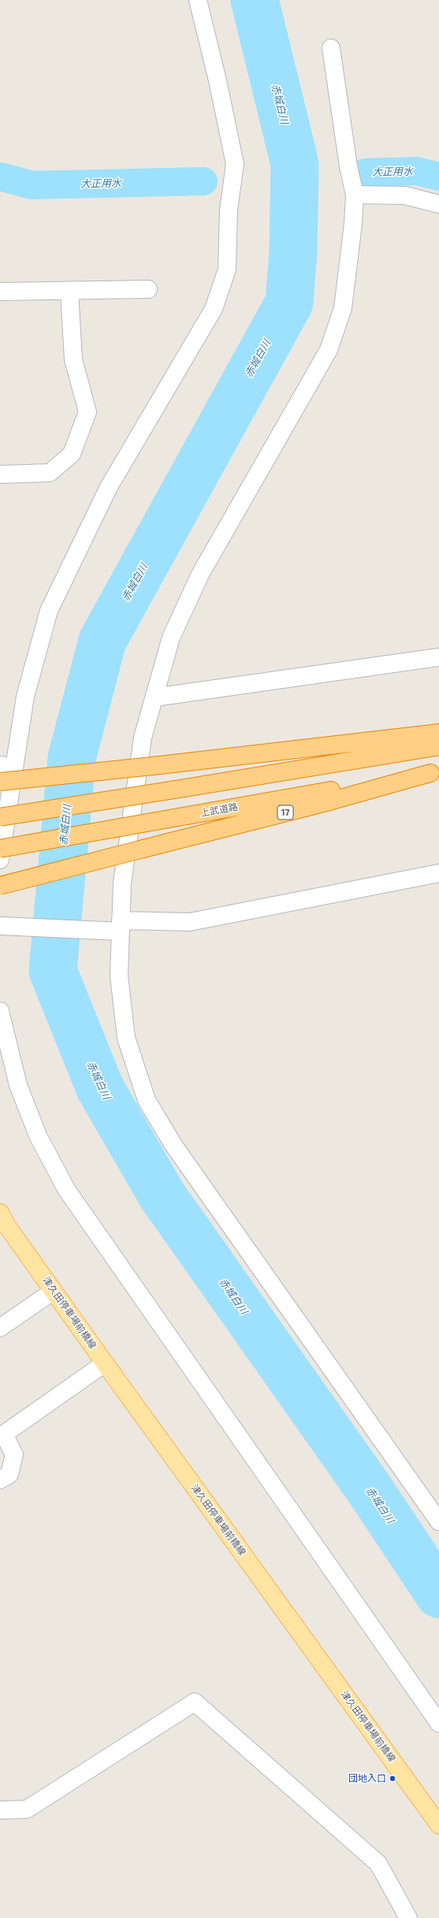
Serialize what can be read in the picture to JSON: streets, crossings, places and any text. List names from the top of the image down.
{
  "streets": {
    "highway": ["上武道路", "17"],
    "main road": ["津久田停車場前橋線"]
  },
  "crossings": [
    ["上武道路", "17"]
  ],
  "water": ["赤城白川", "大正用水"],
  "places": ["団地入口"]
}
